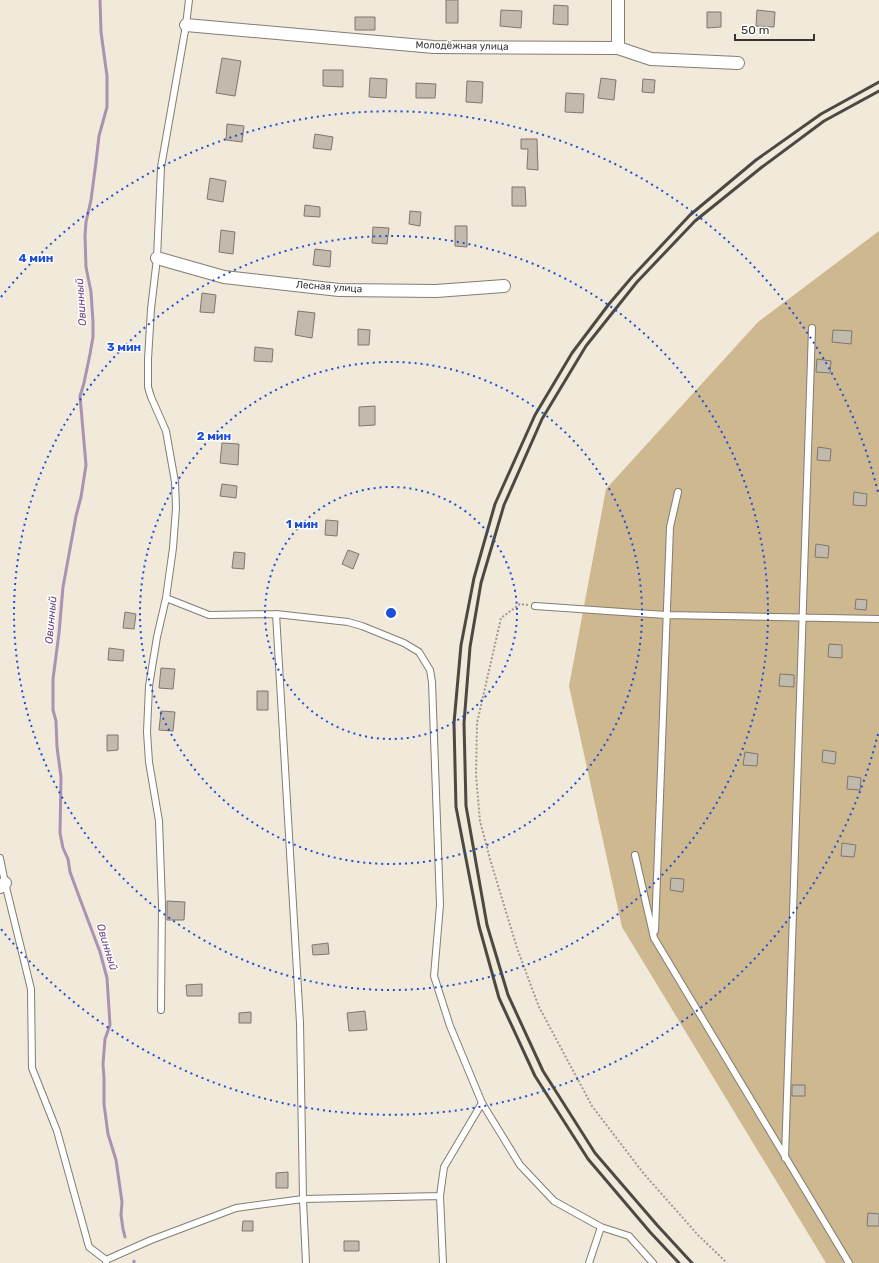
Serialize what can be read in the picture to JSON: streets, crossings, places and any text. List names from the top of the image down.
{
  "streets": {
    "street": ["Молодёжная улица", "Лесная улица"]
  },
  "water": ["Овинный"],
  "scale_bar": "50 m",
  "rings": [
    "4 мин",
    "3 мин",
    "2 мин",
    "1 мин"
  ]
}
